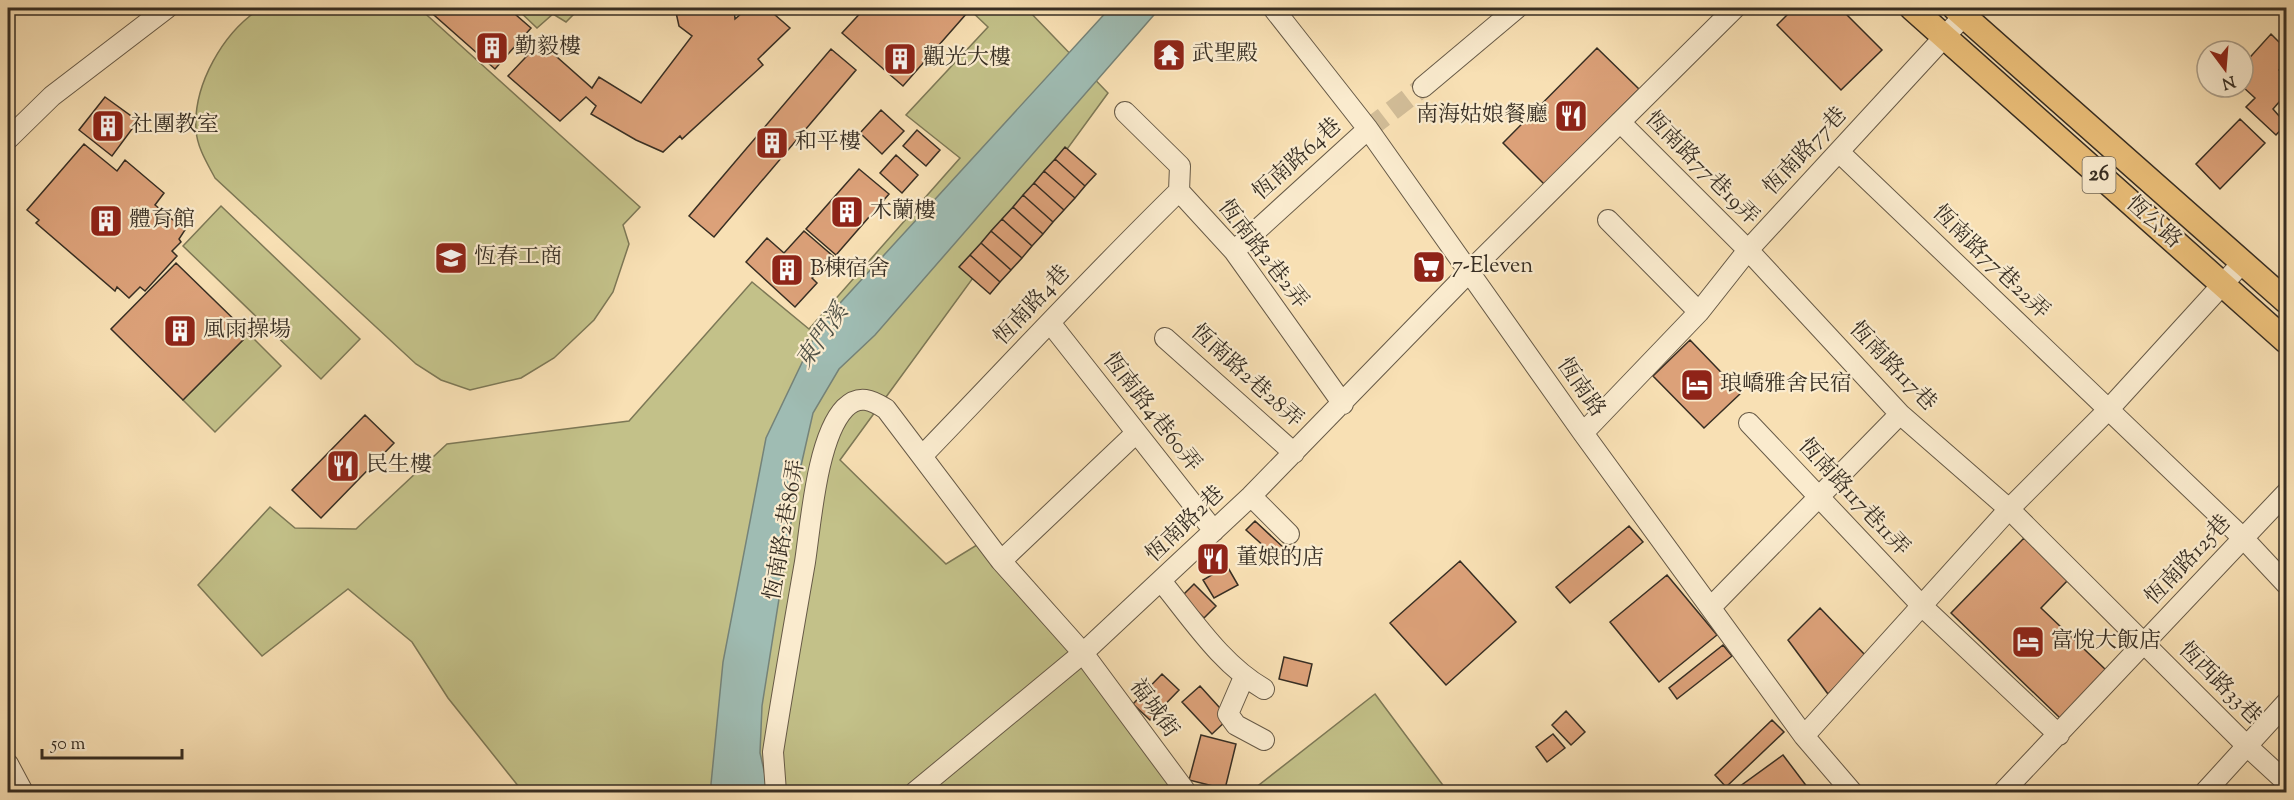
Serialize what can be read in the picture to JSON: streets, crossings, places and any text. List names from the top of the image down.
{
  "streets": {
    "main road": ["26", "恆公路"],
    "street": [
      "恆南路77巷",
      "恆南路64巷",
      "恆南路77巷19弄",
      "恆南路2巷2弄",
      "恆南路77巷22弄",
      "恆南路4巷",
      "恆南路117巷",
      "恆南路2巷28弄",
      "恆南路",
      "恆南路4巷60弄",
      "恆南路117巷11弄",
      "恆南路2巷",
      "恆南路2巷86弄",
      "恆南路125巷",
      "恆西路33巷",
      "福城街"
    ]
  },
  "crossings": [
    ["恆南路77巷", "恆南路77巷19弄"],
    ["恆南路77巷", "恆公路"],
    ["恆南路77巷", "恆南路77巷22弄"],
    ["恆南路77巷", "恆南路117巷"],
    ["恆南路77巷", "恆南路"],
    ["恆南路64巷", "恆南路2巷2弄"],
    ["恆南路64巷", "恆南路"],
    ["恆南路77巷19弄", "恆南路117巷"],
    ["恆南路77巷19弄", "恆南路2巷"],
    ["恆南路2巷2弄", "恆南路4巷"],
    ["恆南路2巷2弄", "恆南路2巷"],
    ["恆南路77巷22弄", "恆南路125巷"],
    ["恆南路4巷", "恆南路4巷60弄"],
    ["恆南路4巷", "恆南路2巷86弄"],
    ["恆南路117巷", "恆南路125巷"],
    ["恆南路117巷", "恆西路33巷"],
    ["恆南路2巷28弄", "恆南路2巷"],
    ["恆南路", "恆南路2巷"],
    ["恆南路4巷60弄", "恆南路2巷"],
    ["恆南路117巷11弄", "恆南路125巷"],
    ["恆南路2巷", "恆南路2巷86弄"],
    ["恆南路2巷", "福城街"],
    ["恆南路2巷86弄", "福城街"],
    ["恆南路125巷", "恆西路33巷"]
  ],
  "water": ["東門溪"],
  "places": {
    "building": [
      "勤毅樓",
      "觀光大樓",
      "社團教室",
      "和平樓",
      "木蘭樓",
      "體育館",
      "B棟宿舍",
      "風雨操場"
    ],
    "temple": ["武聖殿"],
    "restaurant": ["南海姑娘餐廳", "民生樓", "董娘的店"],
    "school or university": ["恆春工商"],
    "supermarket": ["7-Eleven"],
    "hotel": ["琅嶠雅舍民宿", "富悅大飯店"]
  },
  "scale_bar": "50 m",
  "north": "bottom"
}
